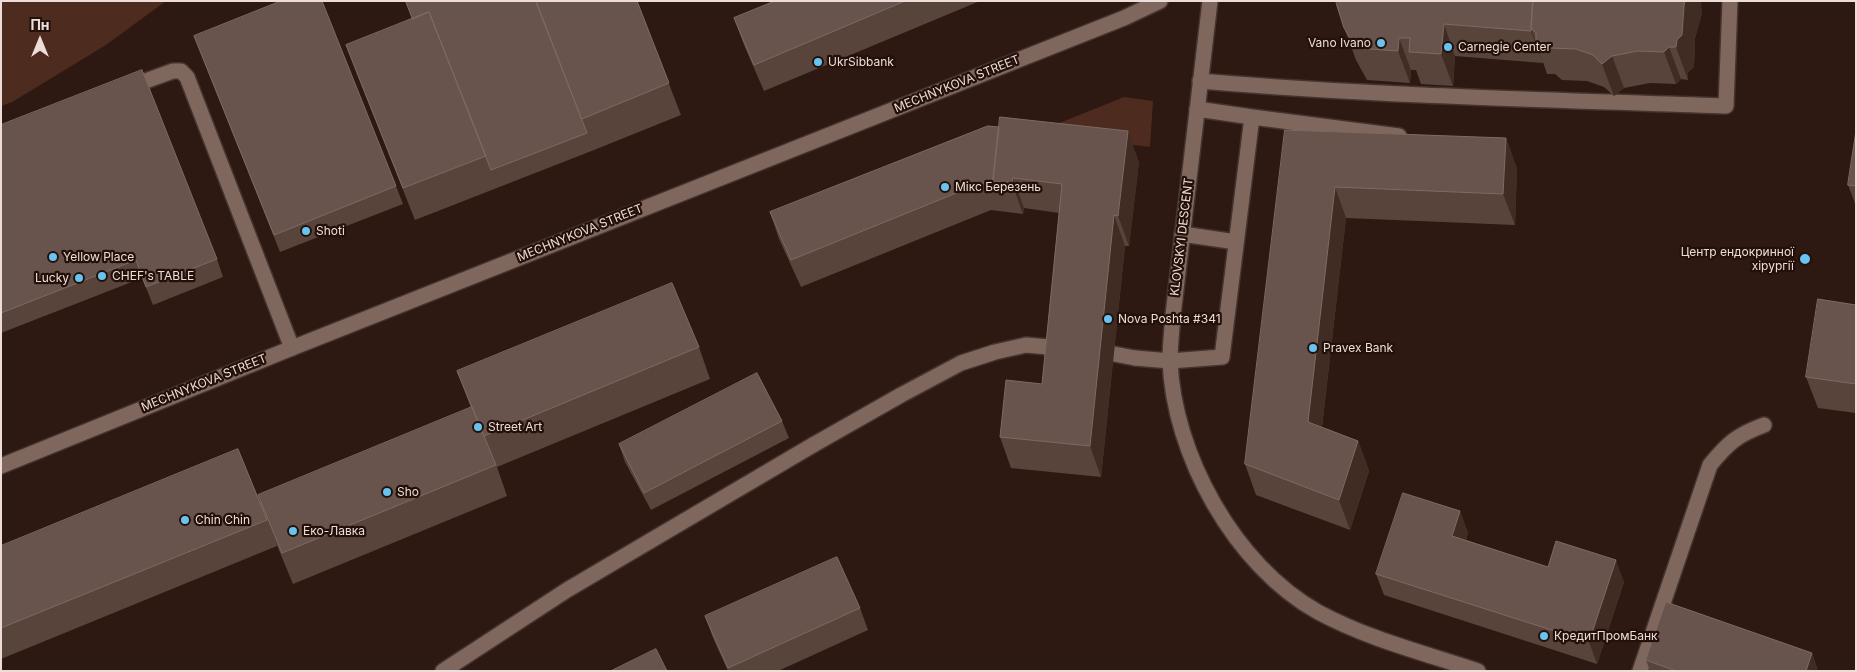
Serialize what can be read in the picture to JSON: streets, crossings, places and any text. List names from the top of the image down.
{
  "streets": {
    "street": ["MECHNYKOVA STREET", "KLOVSKYI DESCENT"]
  },
  "places": [
    "Vano Ivano",
    "Carnegie Center",
    "UkrSibbank",
    "Мікс Березень",
    "Shoti",
    "Yellow Place",
    "Центр ендокринної хірургії",
    "CHEF's TABLE",
    "Lucky",
    "Nova Poshta #341",
    "Pravex Bank",
    "Street Art",
    "Sho",
    "Chin Chin",
    "Еко-Лавка",
    "КредитПромБанк"
  ],
  "north": "top"
}
